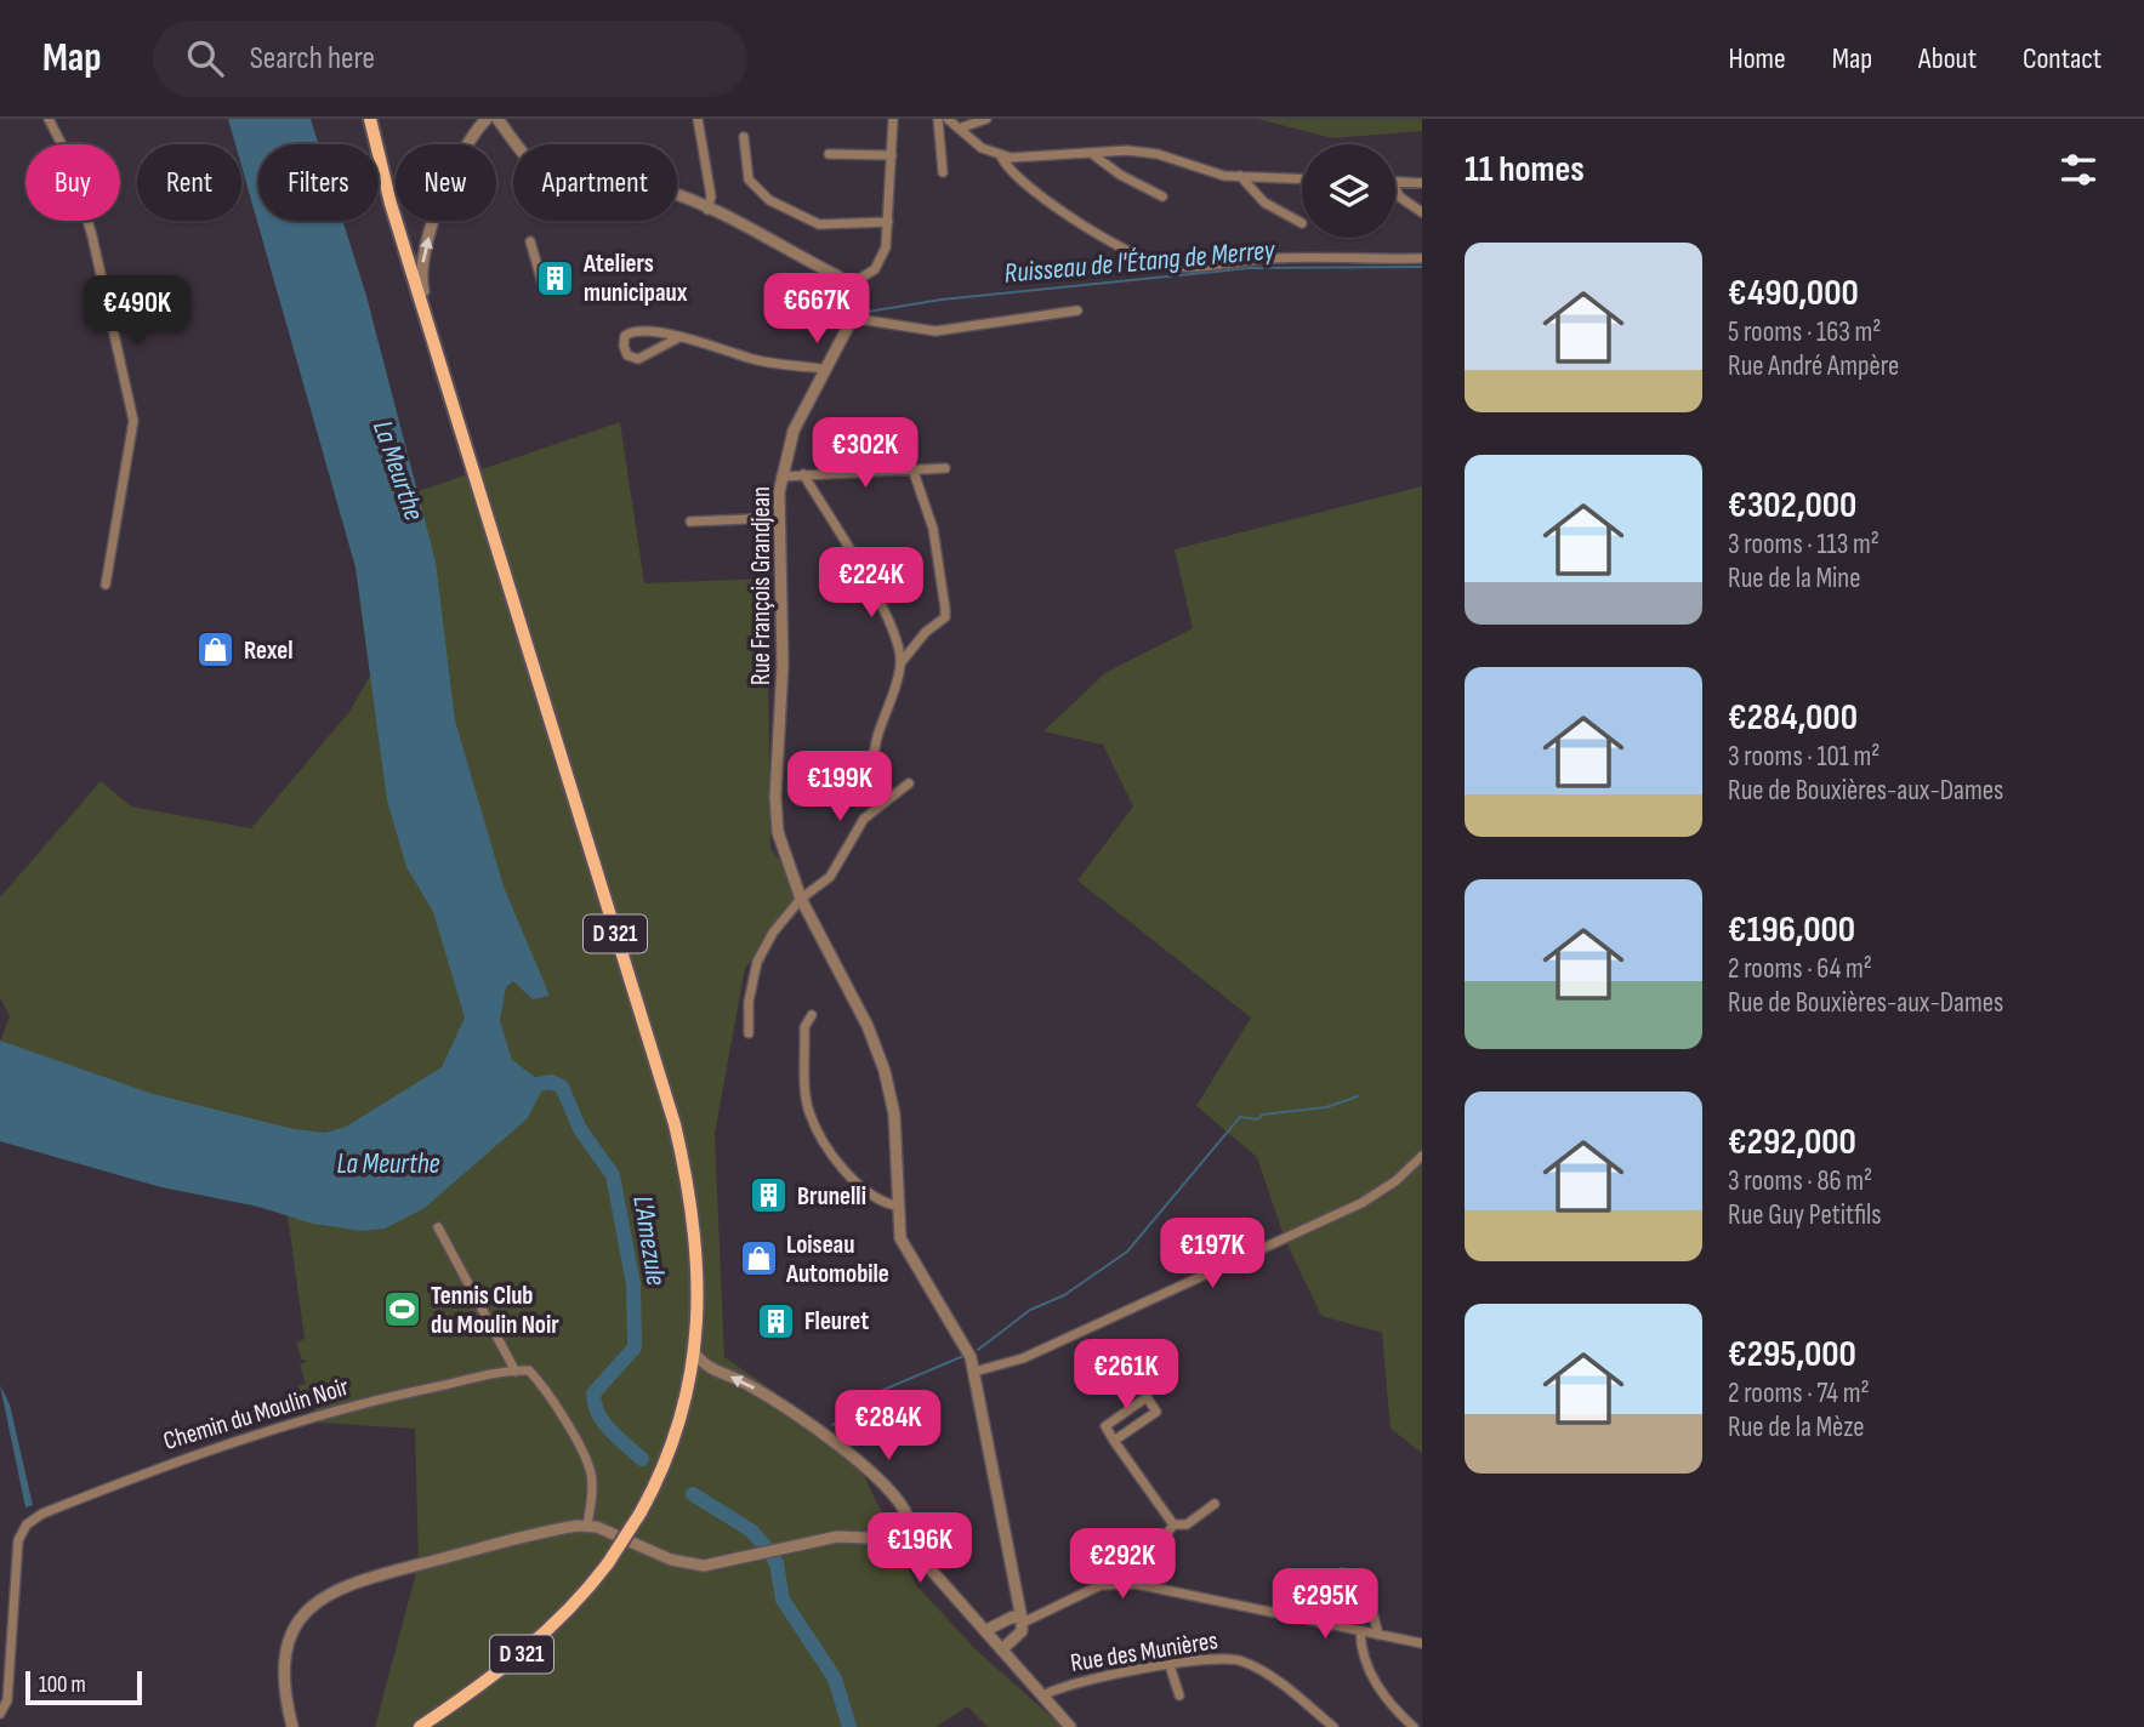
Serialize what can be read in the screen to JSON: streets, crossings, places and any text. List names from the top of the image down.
{
  "streets": {
    "main road": ["D 321"],
    "street": ["Rue François Grandjean", "Chemin du Moulin Noir", "Rue des Munières"]
  },
  "water": ["Ruisseau de l'Étang de Merrey", "La Meurthe", "L'Amezule"],
  "places": {
    "building": ["Ateliers municipaux", "Brunelli", "Fleuret"],
    "shop": ["Rexel", "Loiseau Automobile"],
    "sports": ["Tennis Club du Moulin Noir"]
  },
  "scale_bar": "100 m",
  "page": {
    "header": "Map",
    "search": "Search here",
    "nav": [
      "Home",
      "Map",
      "About",
      "Contact"
    ],
    "heading": "11 homes",
    "chip": [
      "Buy",
      "Rent",
      "Filters",
      "New",
      "Apartment"
    ],
    "list": [
      {
        "name": "€490,000",
        "note": "5 rooms · 163 m² · Rue André Ampère"
      },
      {
        "name": "€302,000",
        "note": "3 rooms · 113 m² · Rue de la Mine"
      },
      {
        "name": "€284,000",
        "note": "3 rooms · 101 m² · Rue de Bouxières-aux-Dames"
      },
      {
        "name": "€196,000",
        "note": "2 rooms · 64 m² · Rue de Bouxières-aux-Dames"
      },
      {
        "name": "€292,000",
        "note": "3 rooms · 86 m² · Rue Guy Petitfils"
      },
      {
        "name": "€295,000",
        "note": "2 rooms · 74 m² · Rue de la Mèze"
      }
    ],
    "price": [
      "€667K",
      "€490K",
      "€302K",
      "€224K",
      "€199K",
      "€197K",
      "€261K",
      "€284K",
      "€196K",
      "€292K",
      "€295K"
    ],
    "scale": "100 m"
  }
}
